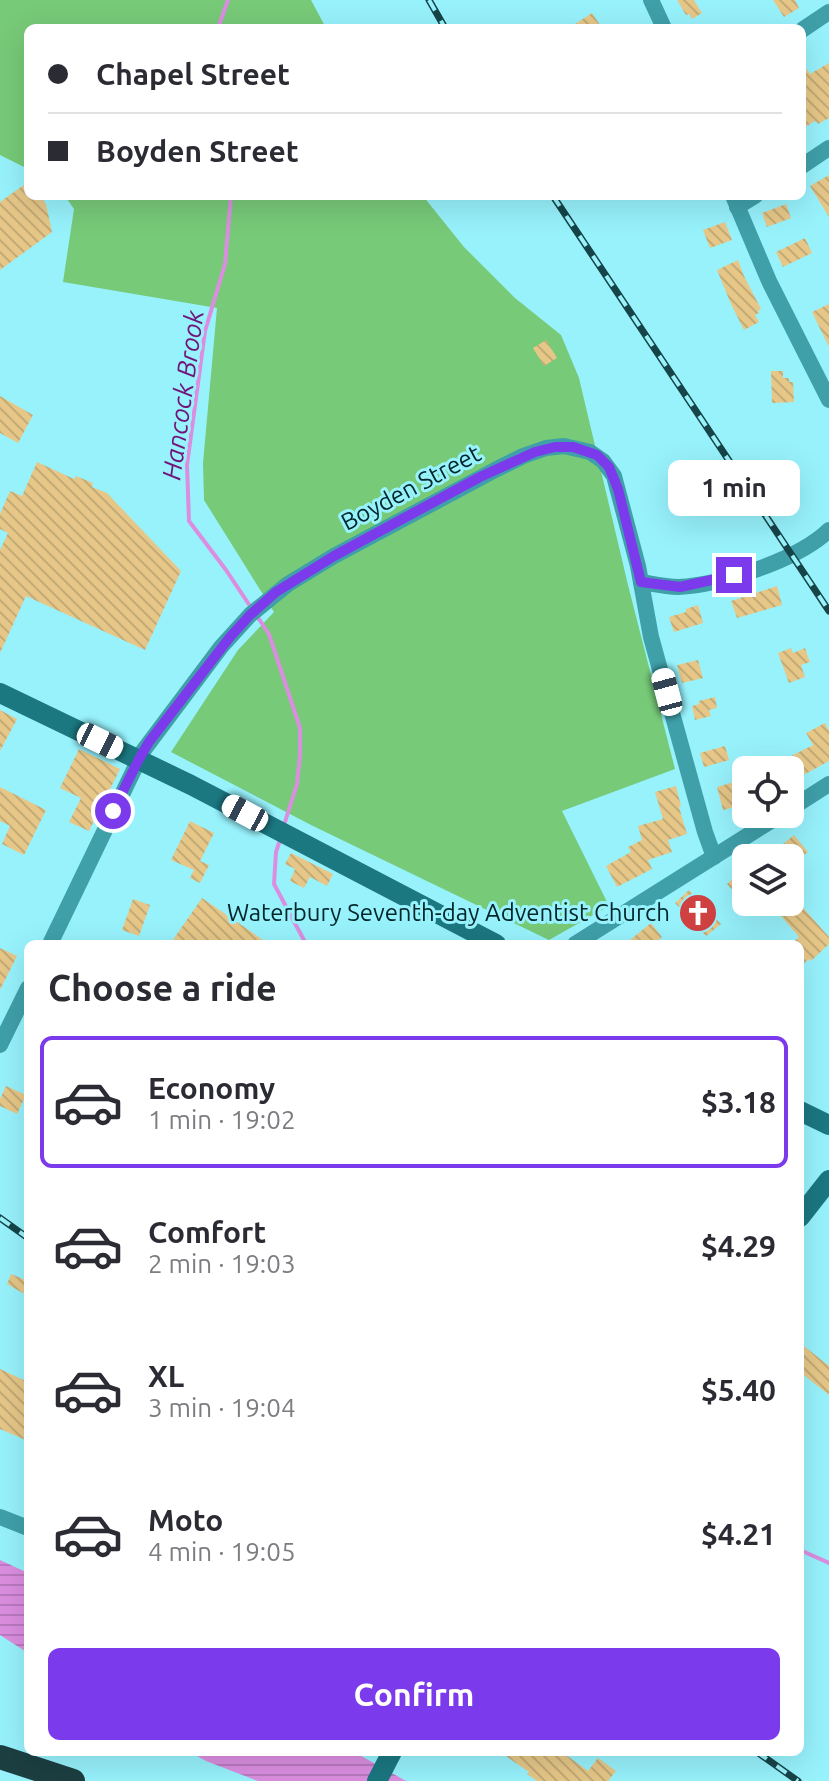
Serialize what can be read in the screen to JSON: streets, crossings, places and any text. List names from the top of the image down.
{
  "streets": {
    "street": ["Boyden Street"]
  },
  "water": ["Hancock Brook"],
  "places": {
    "church": ["Waterbury Seventh-day Adventist Church"]
  },
  "page": {
    "banner": ["Chapel Street", "Boyden Street"],
    "bubble": "1 min",
    "heading": "Choose a ride",
    "list": [
      {
        "name": "Economy",
        "note": "1 min · 19:02",
        "value": "$3.18"
      },
      {
        "name": "Comfort",
        "note": "2 min · 19:03",
        "value": "$4.29"
      },
      {
        "name": "XL",
        "note": "3 min · 19:04",
        "value": "$5.40"
      },
      {
        "name": "Moto",
        "note": "4 min · 19:05",
        "value": "$4.21"
      }
    ],
    "buttons": "Confirm"
  }
}
